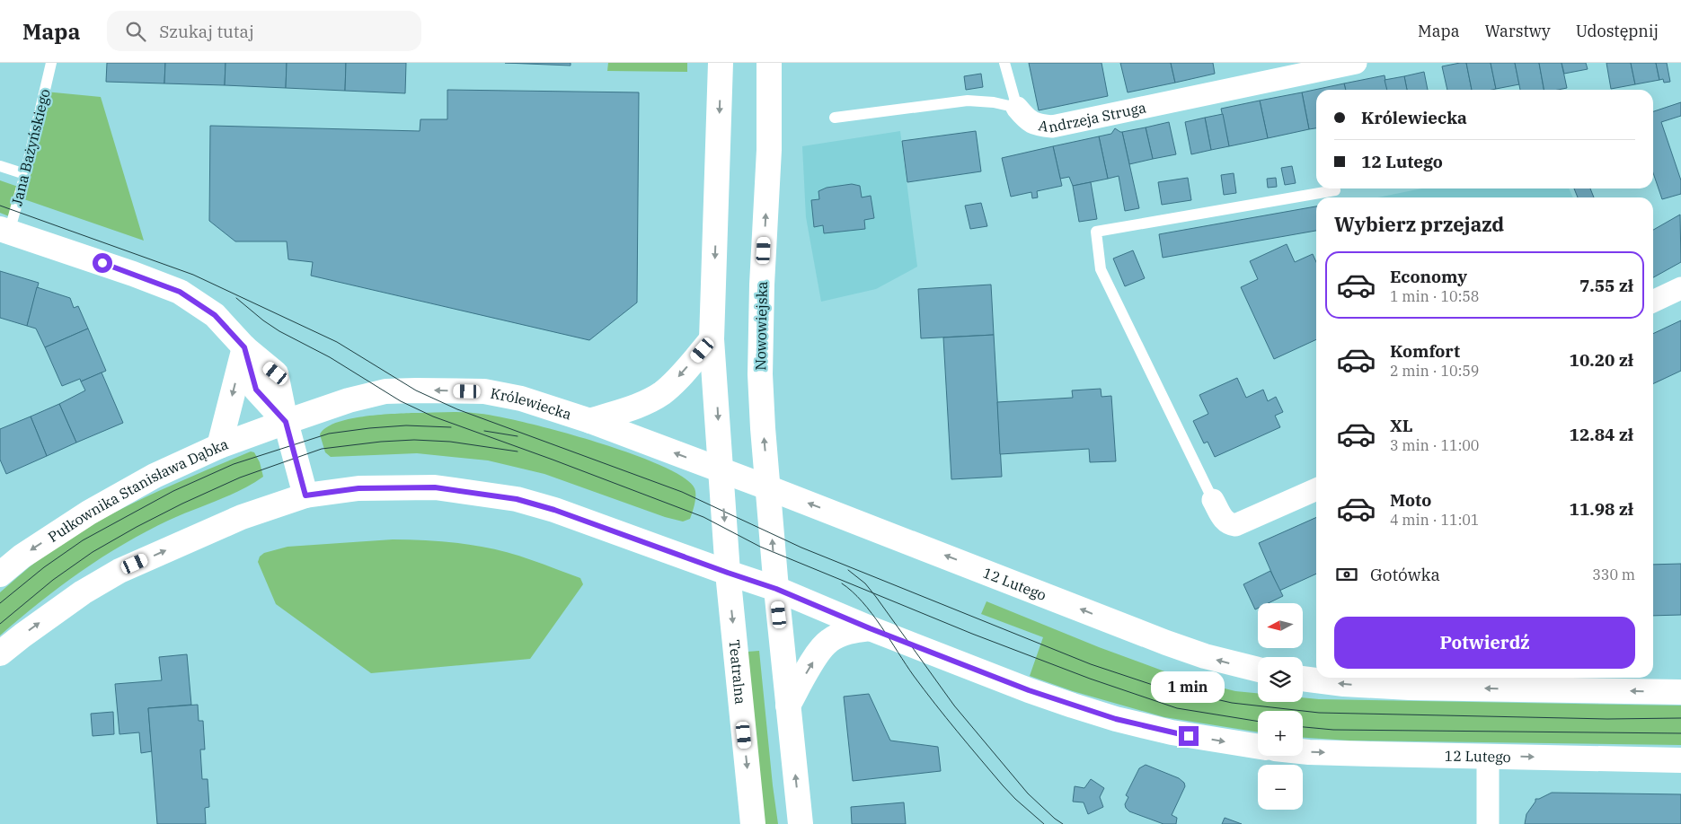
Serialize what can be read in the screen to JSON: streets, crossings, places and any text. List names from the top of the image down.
{
  "streets": {
    "main road": [
      "Nowowiejska",
      "Królewiecka",
      "Pułkownika Stanisława Dąbka",
      "12 Lutego",
      "Teatralna"
    ],
    "street": ["Andrzeja Struga"],
    "lane": ["Jana Bażyńskiego"]
  },
  "crossings": [
    ["Nowowiejska", "Królewiecka"],
    ["Nowowiejska", "12 Lutego"],
    ["Królewiecka", "Pułkownika Stanisława Dąbka"],
    ["Królewiecka", "12 Lutego"]
  ],
  "north": "left",
  "page": {
    "header": "Mapa",
    "search": "Szukaj tutaj",
    "nav": ["Mapa", "Warstwy", "Udostępnij"],
    "banner": ["Królewiecka", "12 Lutego"],
    "heading": "Wybierz przejazd",
    "list": [
      {
        "name": "Economy",
        "note": "1 min · 10:58",
        "value": "7.55 zł"
      },
      {
        "name": "Komfort",
        "note": "2 min · 10:59",
        "value": "10.20 zł"
      },
      {
        "name": "XL",
        "note": "3 min · 11:00",
        "value": "12.84 zł"
      },
      {
        "name": "Moto",
        "note": "4 min · 11:01",
        "value": "11.98 zł"
      }
    ],
    "pay": ["Gotówka", "330 m"],
    "map_buttons": ["+", "−"],
    "buttons": "Potwierdź",
    "bubble": "1 min"
  }
}
